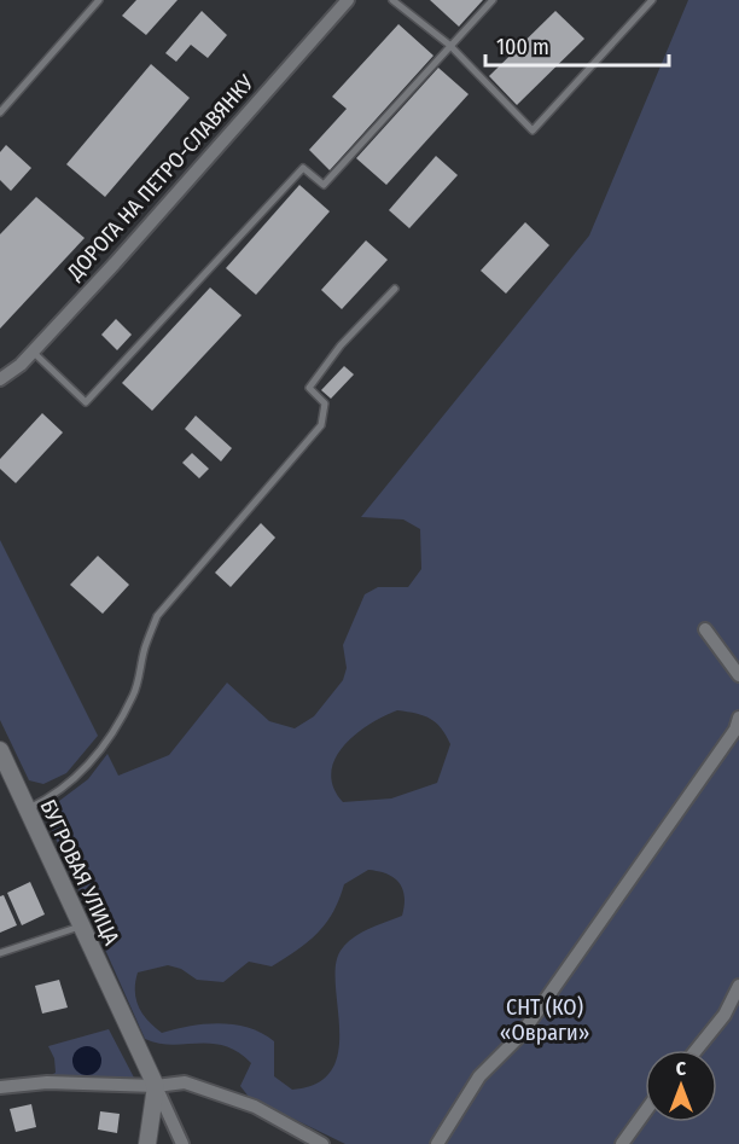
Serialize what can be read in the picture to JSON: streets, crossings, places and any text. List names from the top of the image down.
{
  "streets": {
    "street": ["ДОРОГА НА ПЕТРО-СЛАВЯНКУ", "БУГРОВАЯ УЛИЦА"]
  },
  "parks": ["СНТ (КО) «Овраги»"],
  "scale_bar": "100 m",
  "north": "top"
}
